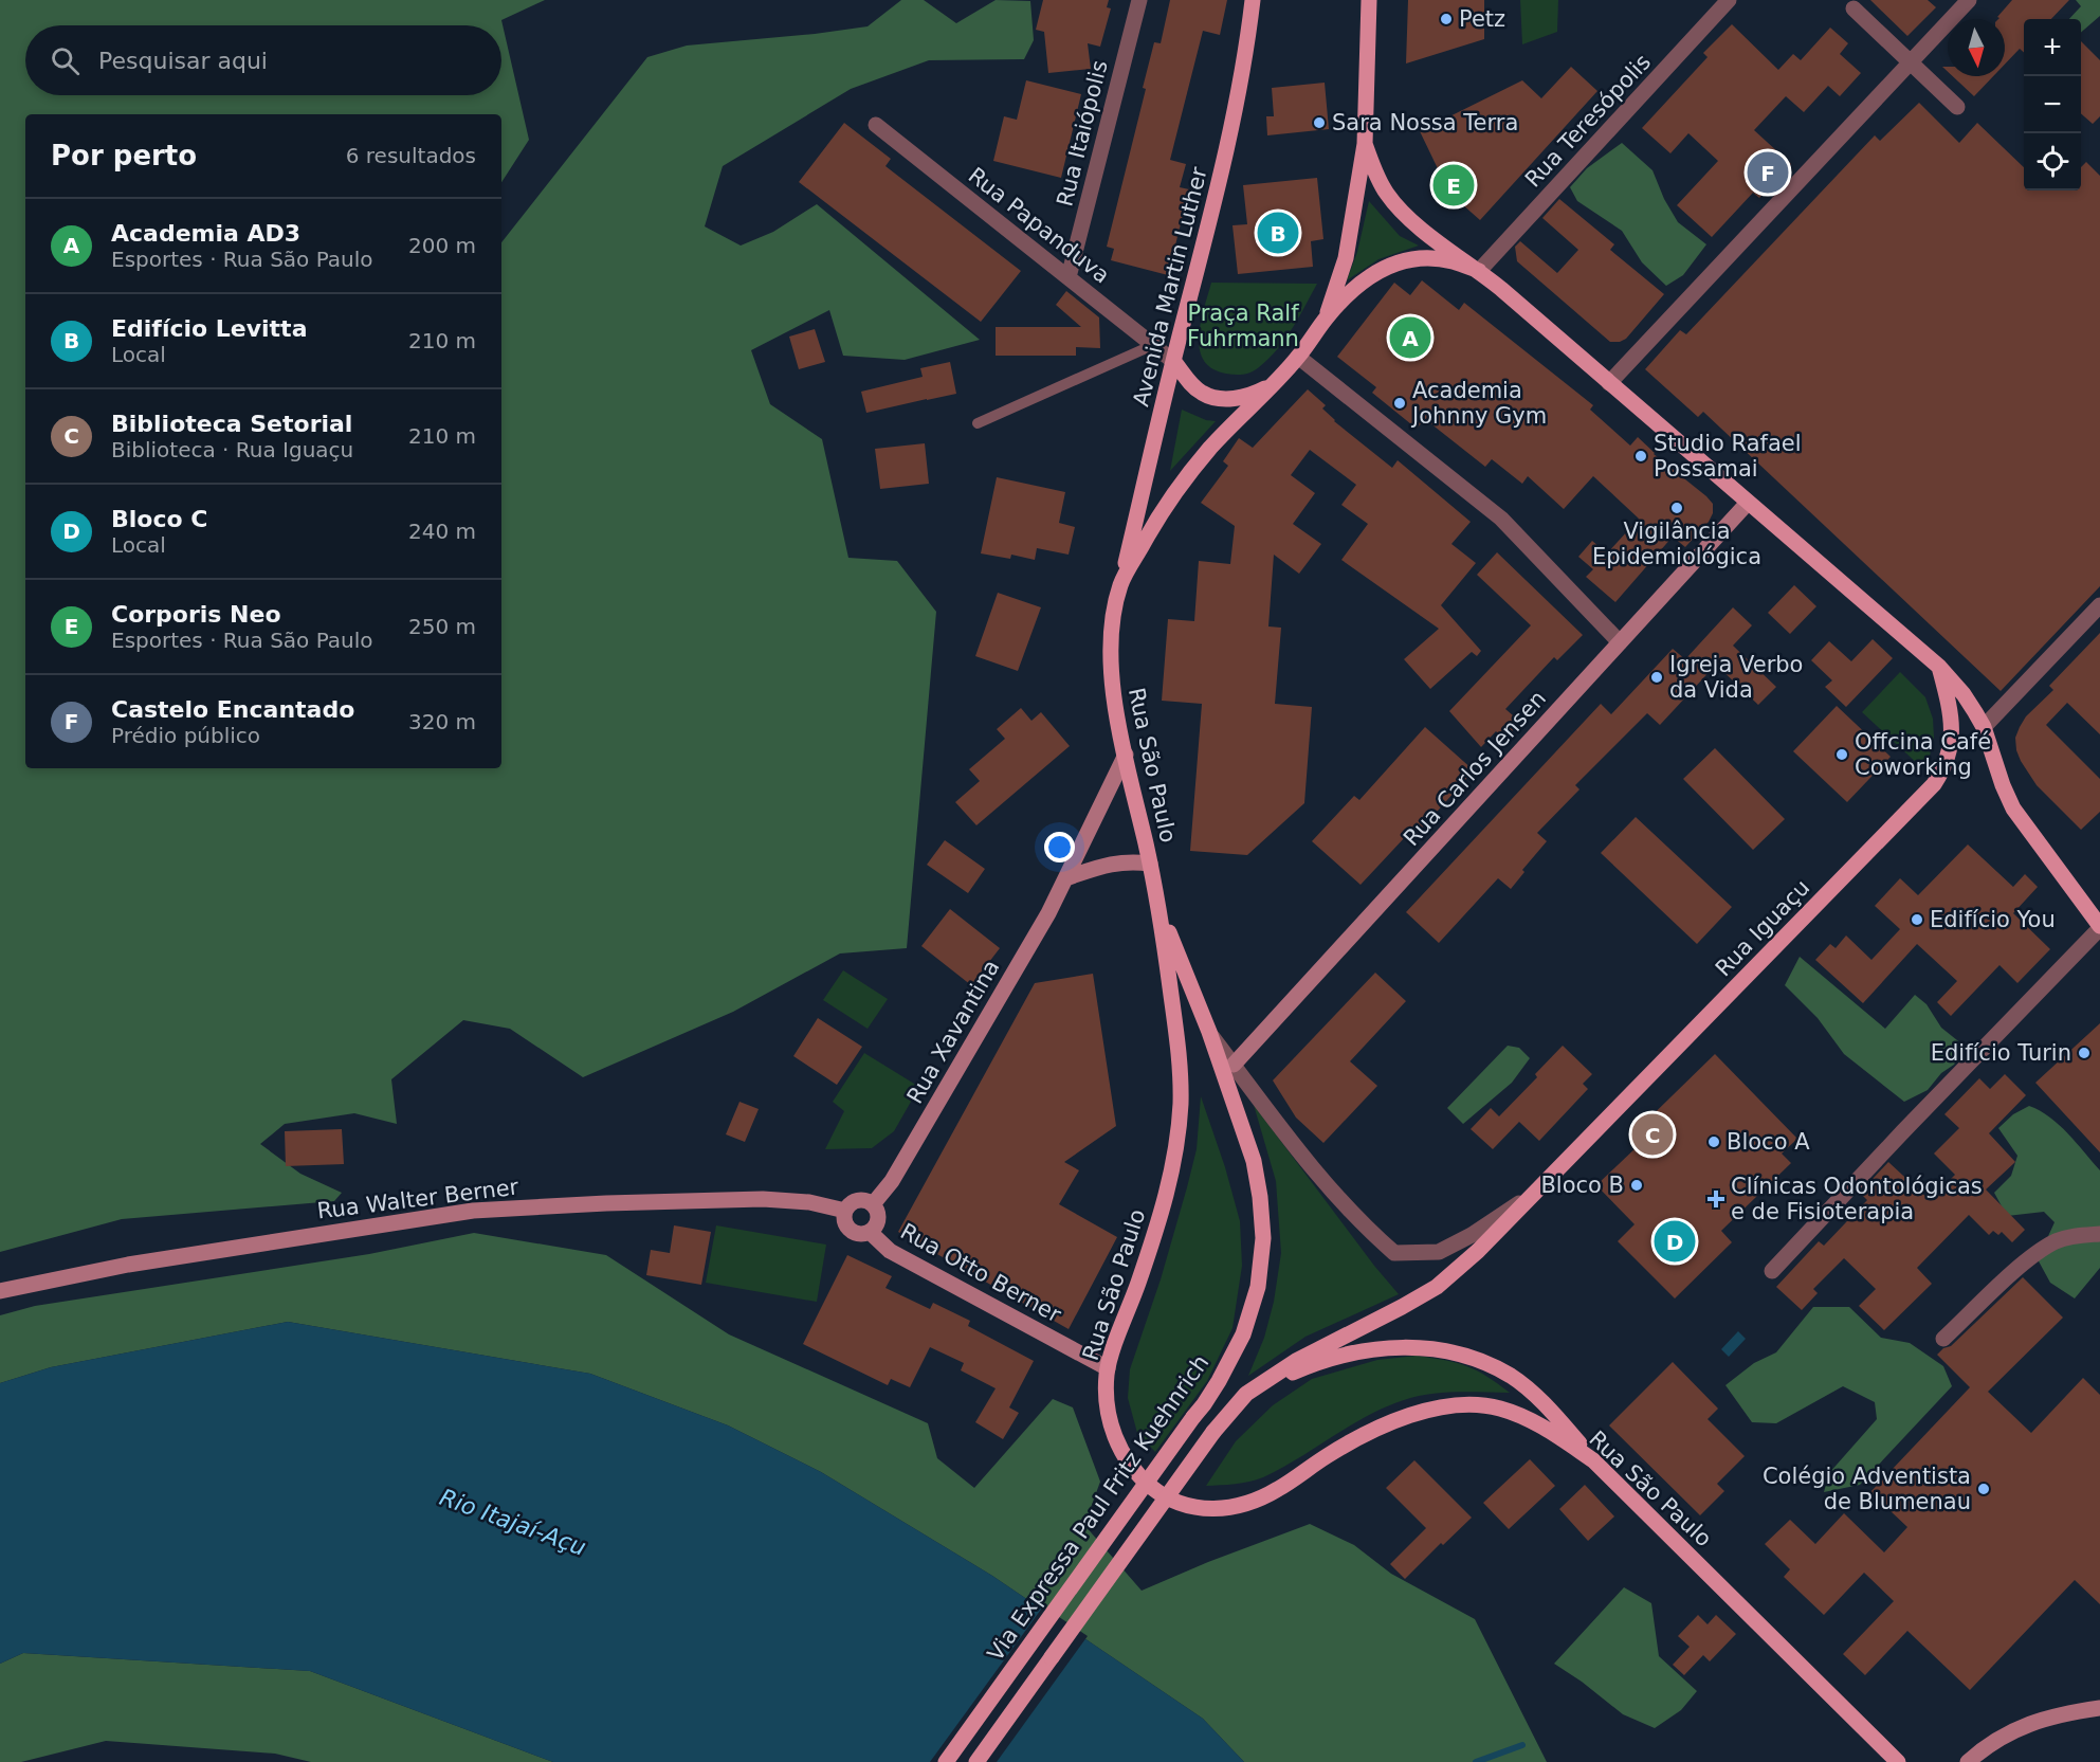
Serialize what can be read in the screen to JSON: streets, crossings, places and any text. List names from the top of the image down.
{
  "streets": {
    "main road": [
      "Avenida Martin Luther",
      "Rua São Paulo",
      "Rua Iguaçu",
      "Via Expressa Paul Fritz Kuehnrich"
    ],
    "street": [
      "Rua Teresópolis",
      "Rua Itaiópolis",
      "Rua Papanduva",
      "Rua Carlos Jensen",
      "Rua Xavantina",
      "Rua Walter Berner",
      "Rua Otto Berner"
    ]
  },
  "crossings": [
    ["Rua Teresópolis", "Rua São Paulo"],
    ["Rua Itaiópolis", "Rua Papanduva"],
    ["Rua Papanduva", "Avenida Martin Luther"],
    ["Rua Papanduva", "Rua São Paulo"],
    ["Avenida Martin Luther", "Rua São Paulo"],
    ["Rua São Paulo", "Rua Xavantina"],
    ["Rua São Paulo", "Rua Otto Berner"],
    ["Rua São Paulo", "Via Expressa Paul Fritz Kuehnrich"],
    ["Rua Xavantina", "Rua Walter Berner"],
    ["Rua Xavantina", "Rua Otto Berner"],
    ["Rua Walter Berner", "Rua Otto Berner"]
  ],
  "water": ["Rio Itajaí-Açu"],
  "parks": ["Praça Ralf Fuhrmann"],
  "places": {
    "other": [
      "Petz",
      "Sara Nossa Terra",
      "Academia Johnny Gym",
      "Studio Rafael Possamai",
      "Vigilância Epidemiológica",
      "Igreja Verbo da Vida",
      "Offcina Café Coworking",
      "Edifício You",
      "Edifício Turin",
      "Bloco A",
      "Bloco B",
      "Colégio Adventista de Blumenau"
    ],
    "health": ["Clínicas Odontológicas e de Fisioterapia"]
  },
  "north": "bottom",
  "page": {
    "map_buttons": ["+", "−"],
    "search": "Pesquisar aqui",
    "heading": ["Por perto", "6 resultados"],
    "pins": [
      "F",
      "E",
      "B",
      "A",
      "C",
      "D"
    ],
    "list": [
      {
        "mark": "A",
        "name": "Academia AD3",
        "note": "Esportes · Rua São Paulo",
        "value": "200 m"
      },
      {
        "mark": "B",
        "name": "Edifício Levitta",
        "note": "Local",
        "value": "210 m"
      },
      {
        "mark": "C",
        "name": "Biblioteca Setorial",
        "note": "Biblioteca · Rua Iguaçu",
        "value": "210 m"
      },
      {
        "mark": "D",
        "name": "Bloco C",
        "note": "Local",
        "value": "240 m"
      },
      {
        "mark": "E",
        "name": "Corporis Neo",
        "note": "Esportes · Rua São Paulo",
        "value": "250 m"
      },
      {
        "mark": "F",
        "name": "Castelo Encantado",
        "note": "Prédio público",
        "value": "320 m"
      }
    ]
  }
}
